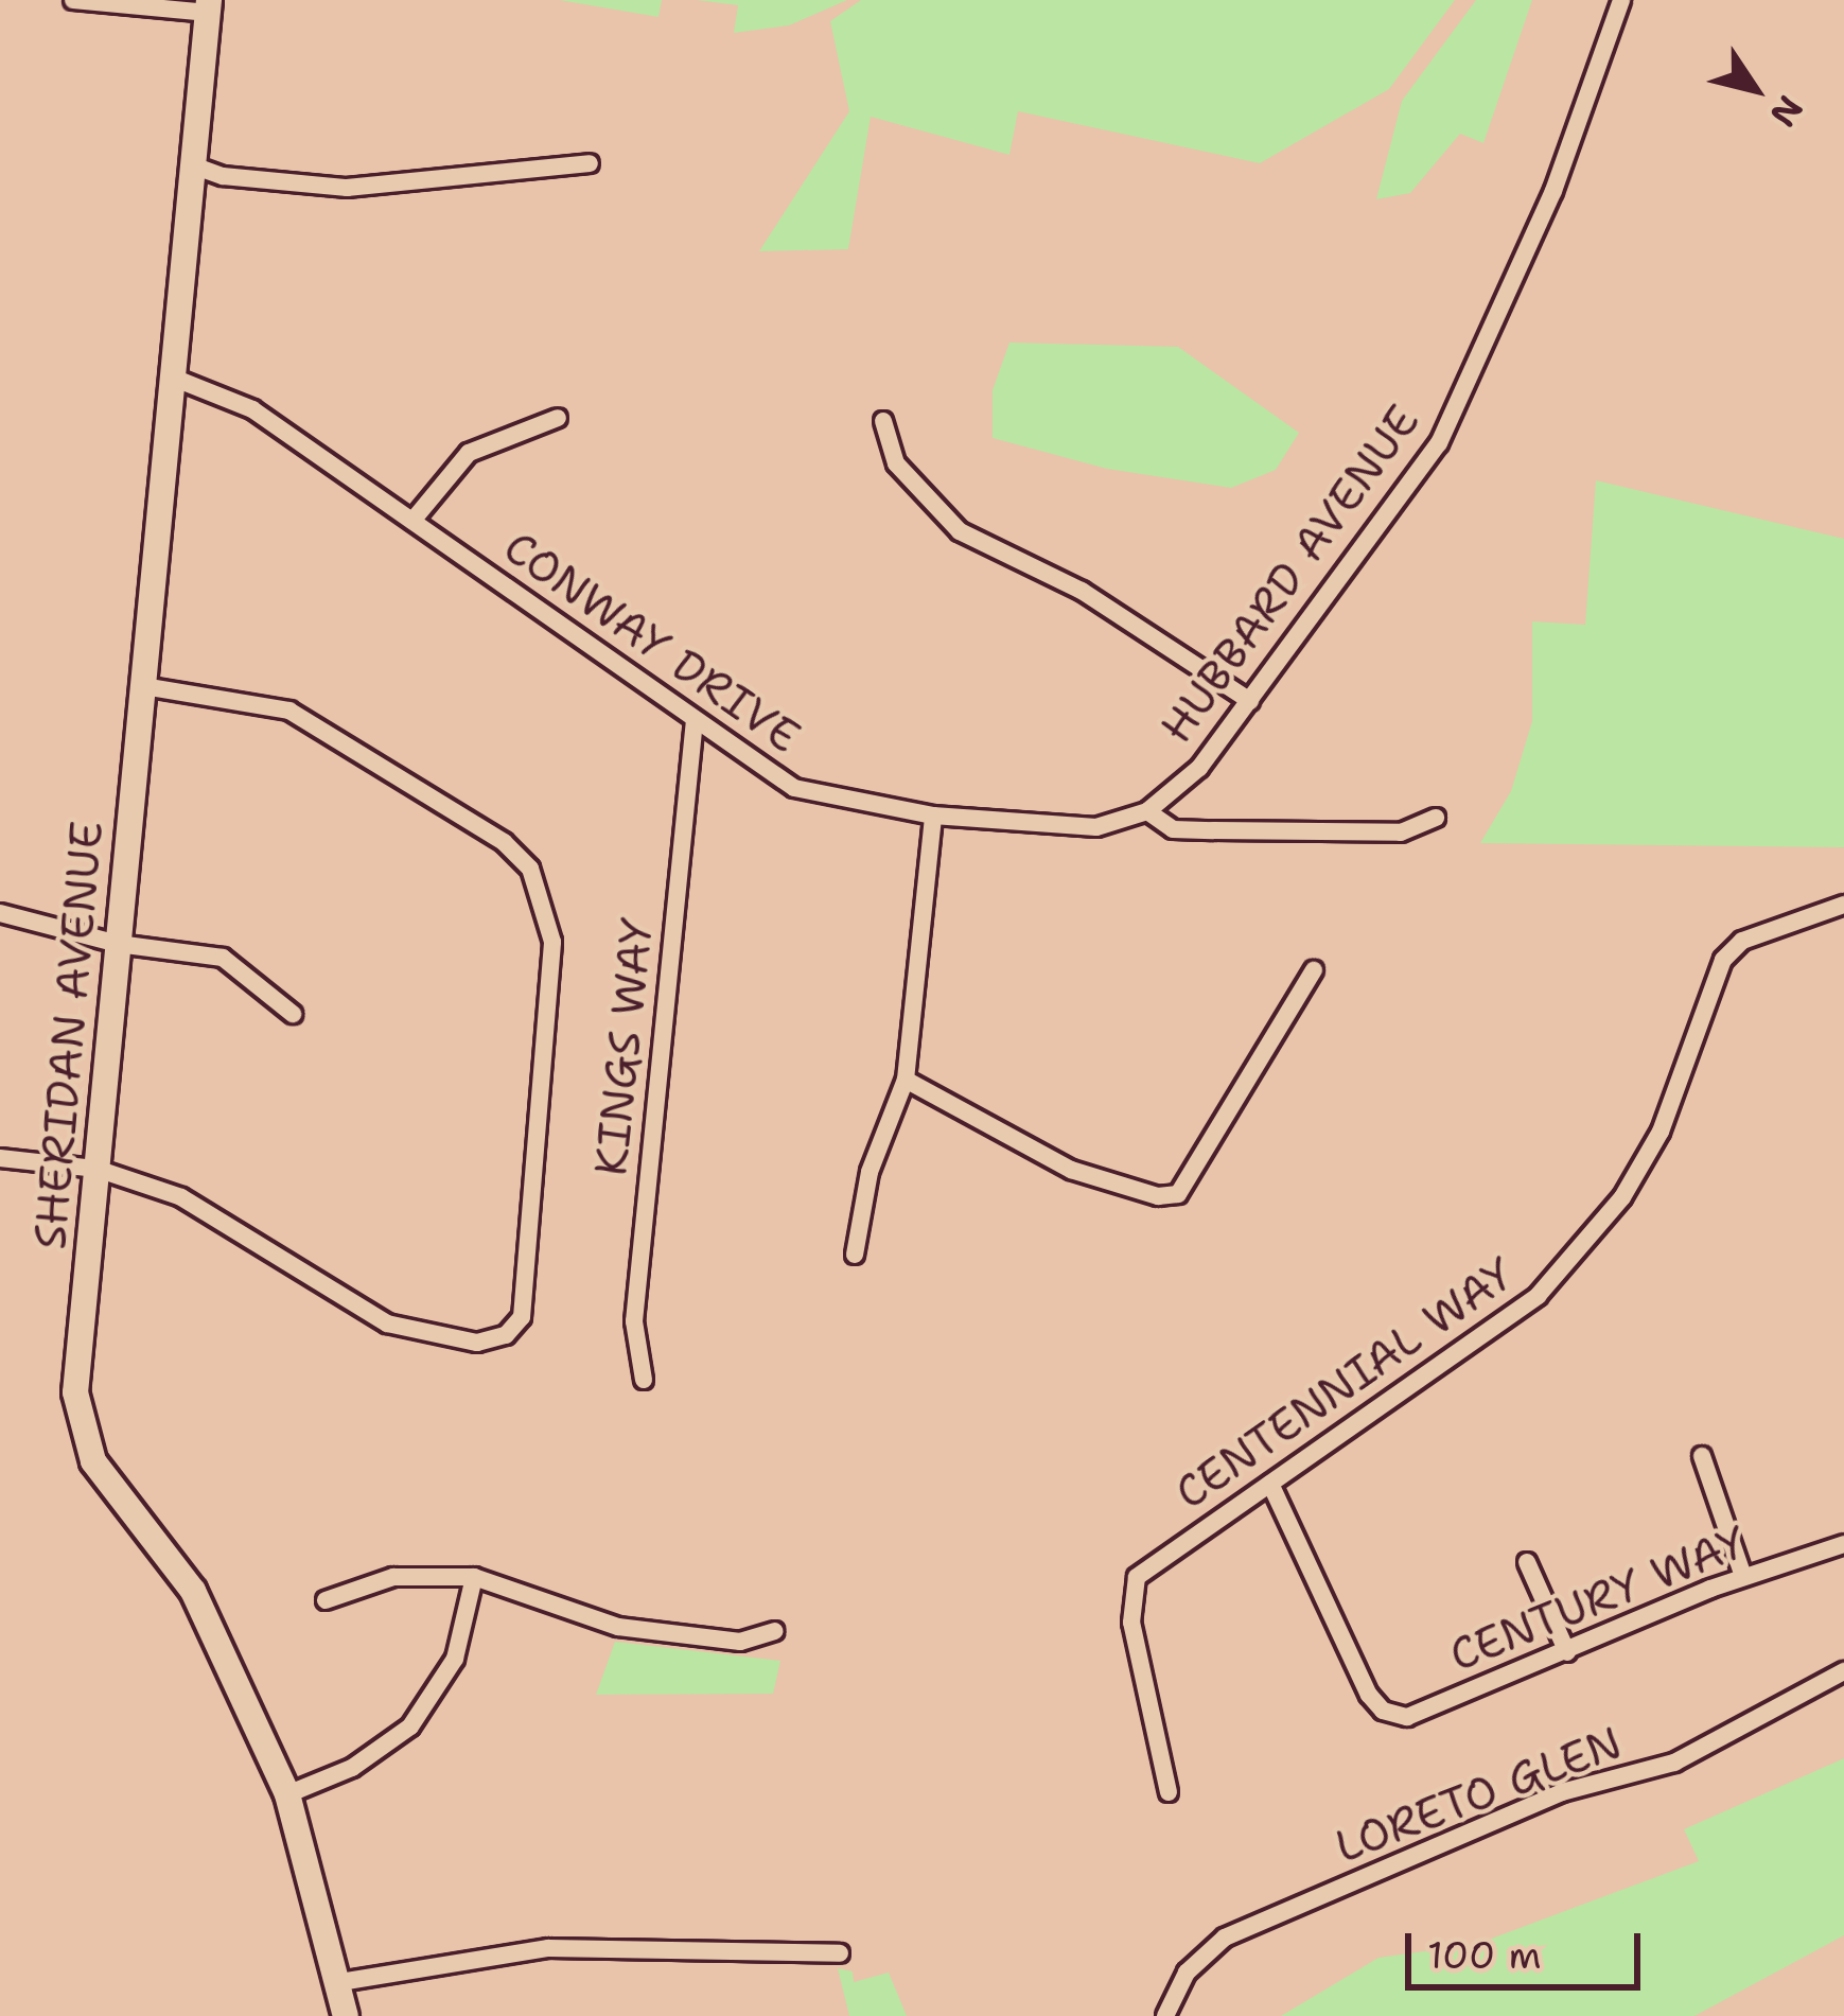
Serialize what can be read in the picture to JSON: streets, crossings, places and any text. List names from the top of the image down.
{
  "streets": {
    "street": [
      "HUBBARD AVENUE",
      "CONWAY DRIVE",
      "SHERIDAN AVENUE",
      "KINGS WAY",
      "CENTENNIAL WAY",
      "CENTURY WAY",
      "LORETO GLEN"
    ]
  },
  "crossings": [
    ["HUBBARD AVENUE", "CONWAY DRIVE"],
    ["CONWAY DRIVE", "SHERIDAN AVENUE"],
    ["CONWAY DRIVE", "KINGS WAY"],
    ["CENTENNIAL WAY", "CENTURY WAY"]
  ],
  "scale_bar": "100 m",
  "north": "bottom right"
}
